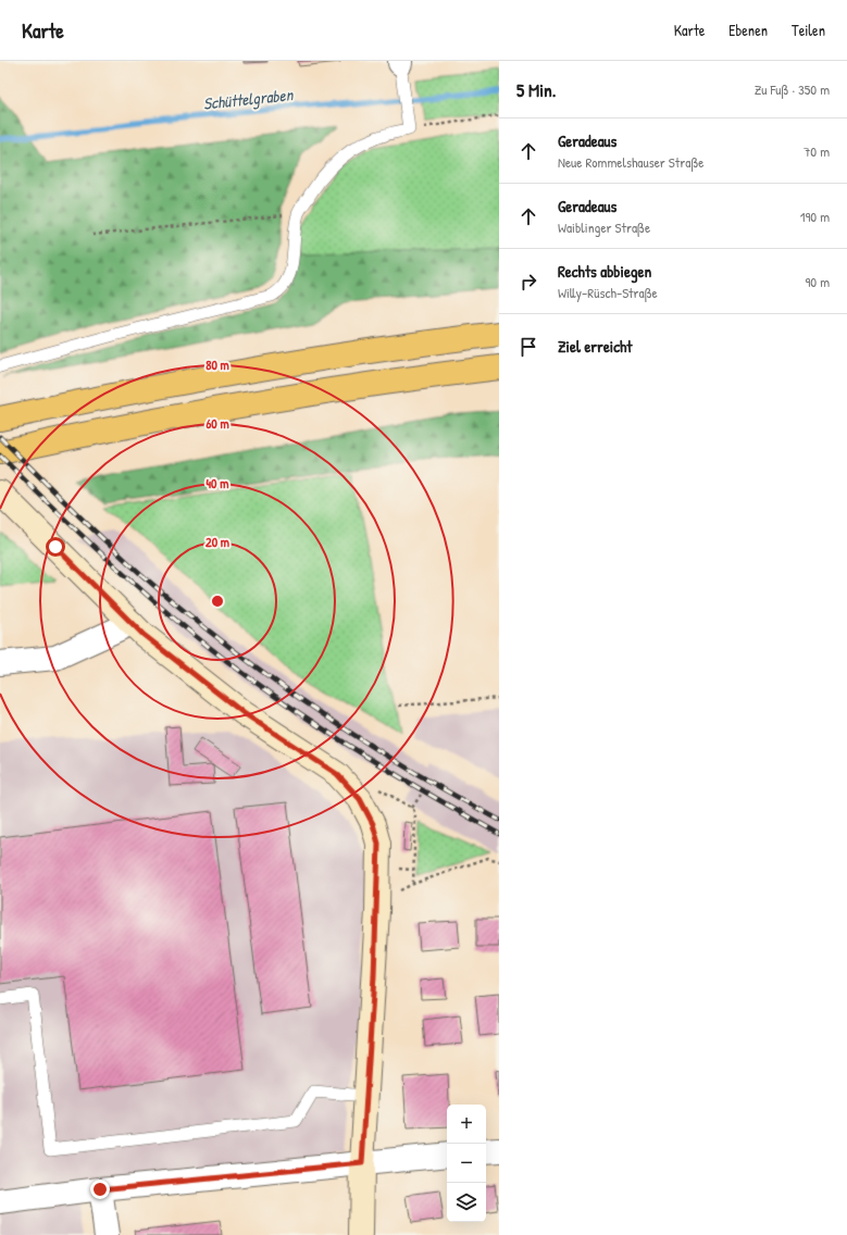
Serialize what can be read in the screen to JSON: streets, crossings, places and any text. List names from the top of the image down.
{
  "water": ["Schüttelgraben"],
  "page": {
    "header": "Karte",
    "nav": ["Karte", "Ebenen", "Teilen"],
    "heading": ["5 Min.", "Zu Fuß · 350 m"],
    "list": [
      ["Geradeaus", "Neue Rommelshauser Straße", "70 m"],
      ["Geradeaus", "Waiblinger Straße", "190 m"],
      ["Rechts abbiegen", "Willy-Rüsch-Straße", "90 m"],
      "Ziel erreicht"
    ],
    "map_buttons": ["+", "−"]
  },
  "rings": [
    "80 m",
    "60 m",
    "40 m",
    "20 m"
  ]
}
